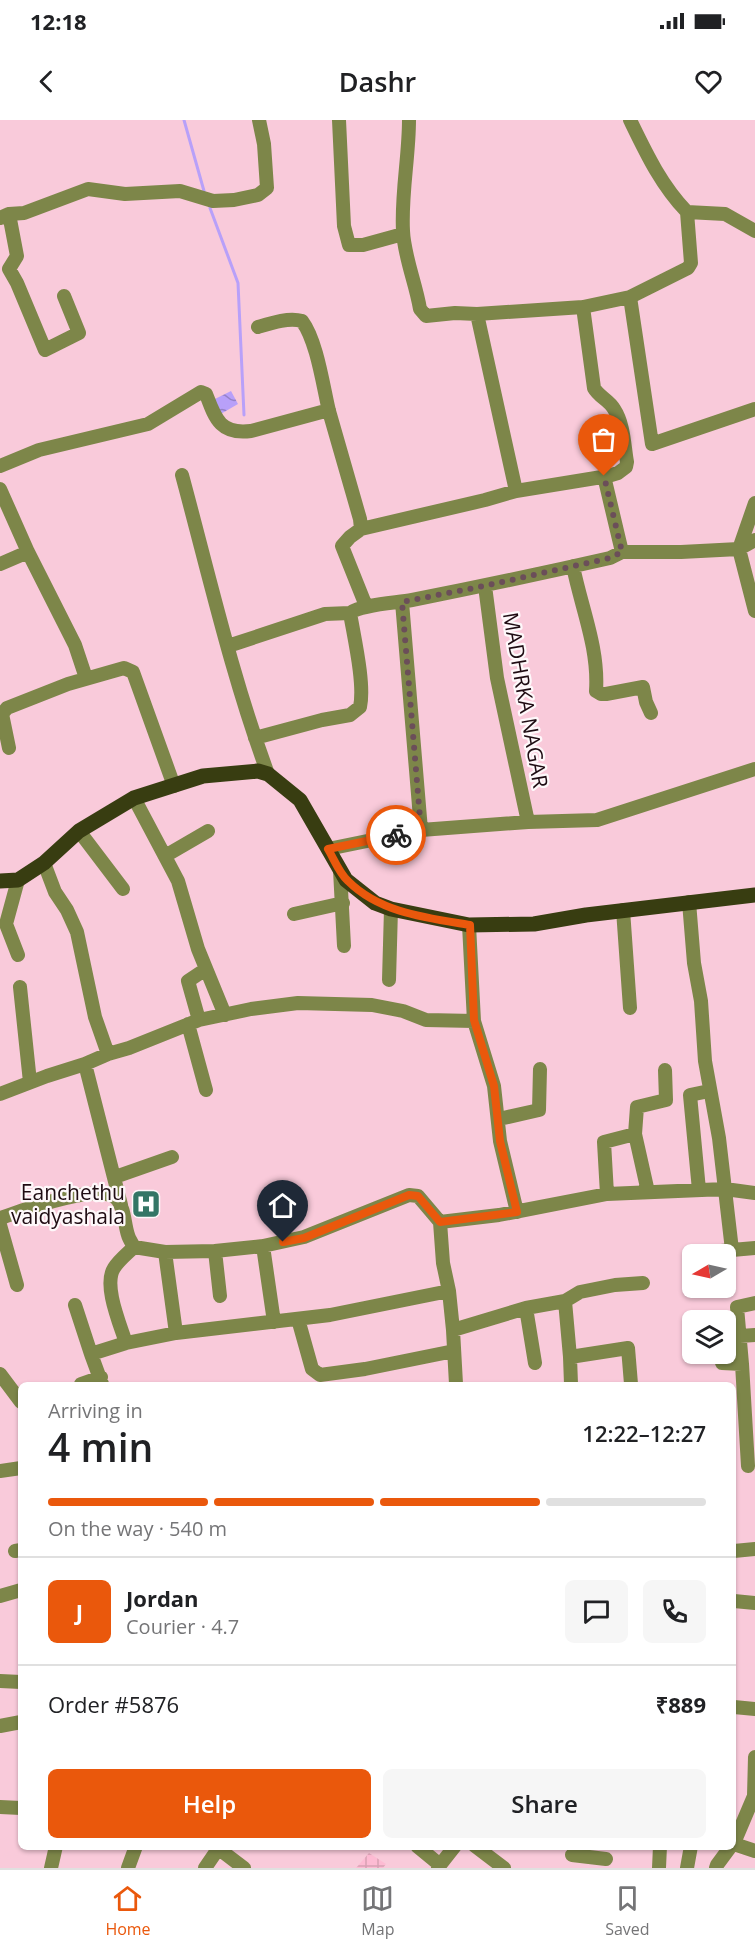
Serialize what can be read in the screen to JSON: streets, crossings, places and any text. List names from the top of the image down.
{
  "streets": {
    "street": ["MADHRKA NAGAR"]
  },
  "places": {
    "hospital": ["Eanchethu vaidyashala"]
  },
  "north": "left",
  "page": {
    "status": "12:18",
    "header": "Dashr",
    "heading": ["4 min", "Arriving in", "12:22–12:27"],
    "panel": [
      "Jordan",
      "Courier · 4.7",
      "Order #5876",
      "₹889"
    ],
    "bar": "On the way · 540 m",
    "round": "J",
    "buttons": ["Help", "Share"],
    "tabs": ["Home", "Map", "Saved"]
  }
}
